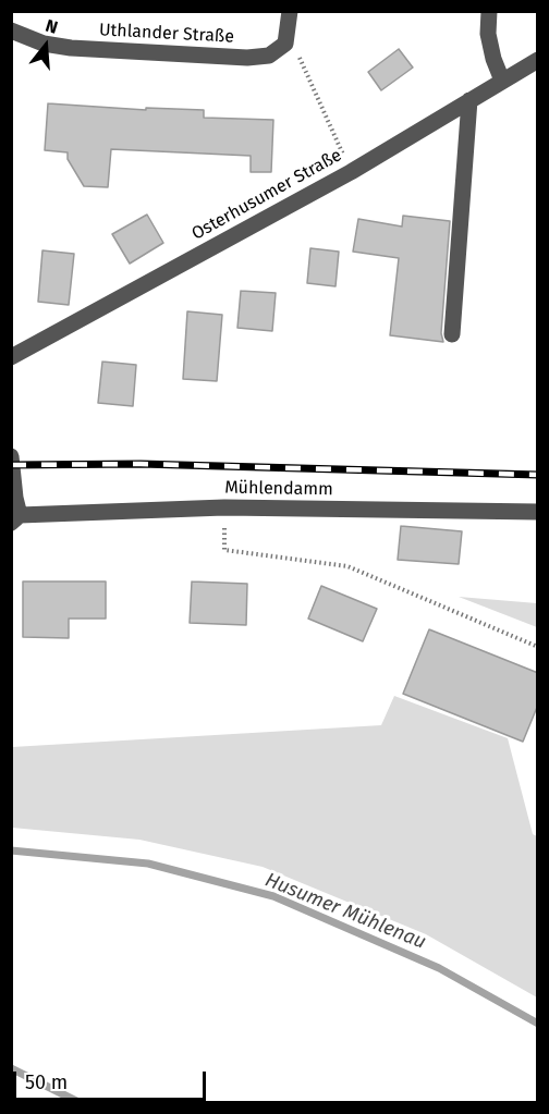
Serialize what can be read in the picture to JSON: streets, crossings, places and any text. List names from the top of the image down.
{
  "streets": {
    "street": ["Uthlander Straße", "Osterhusumer Straße", "Mühlendamm"]
  },
  "water": ["Husumer Mühlenau"],
  "scale_bar": "50 m",
  "north": "top"
}
